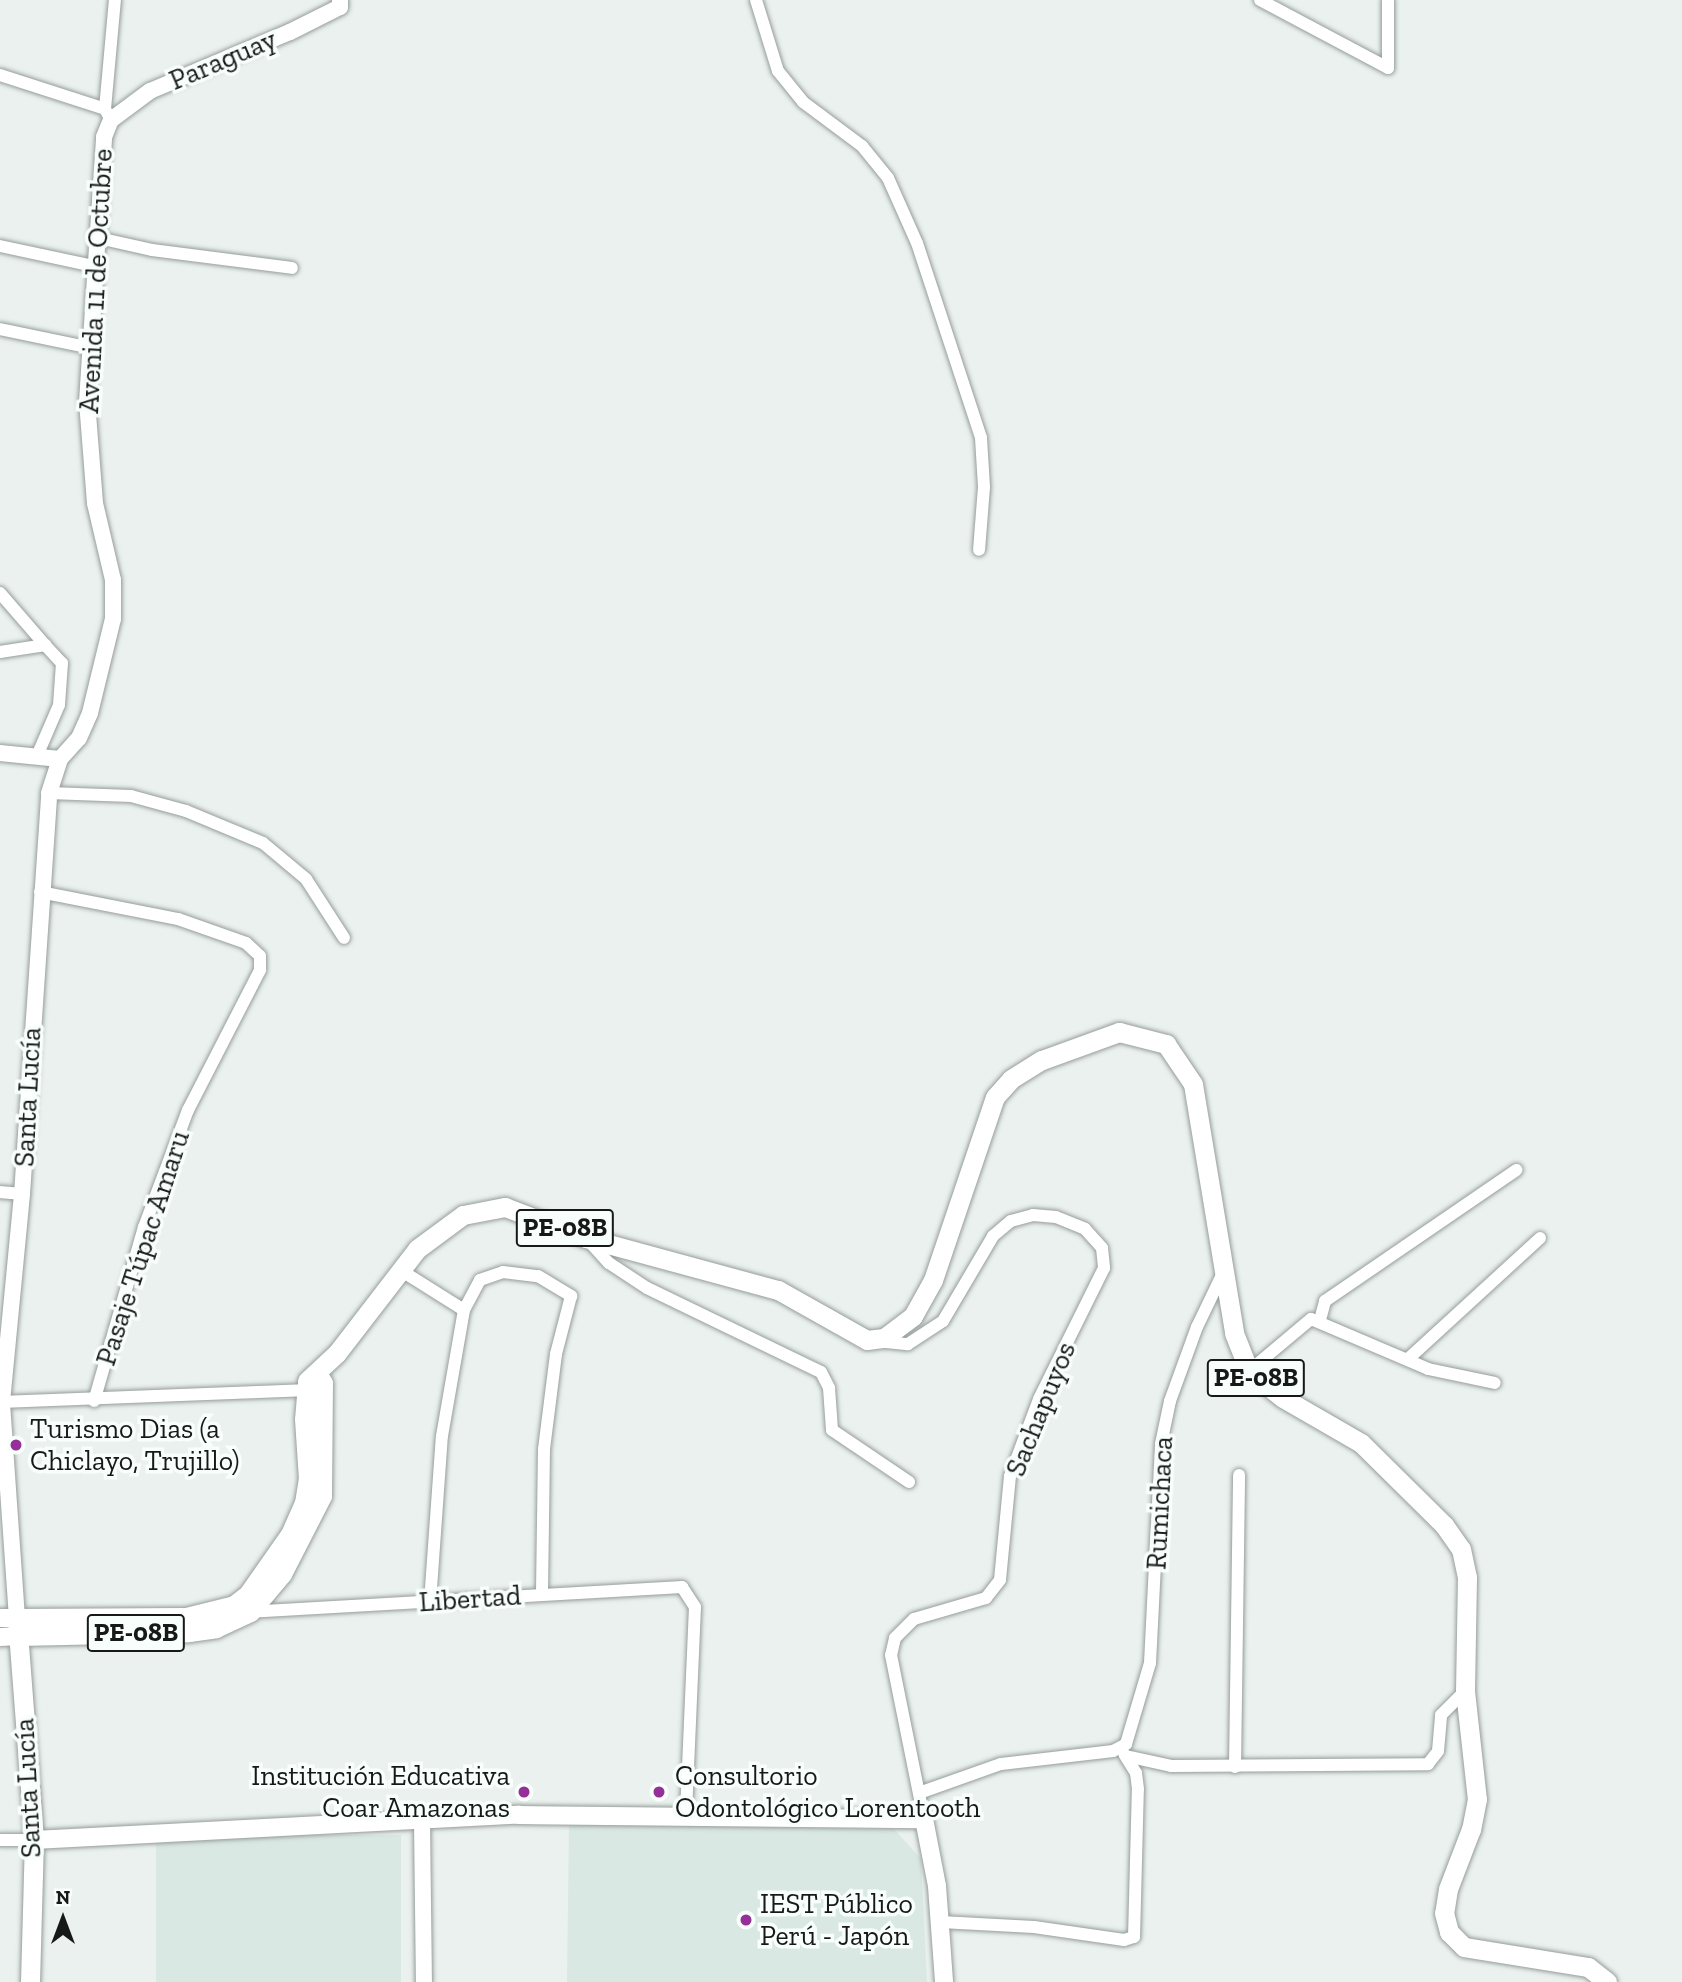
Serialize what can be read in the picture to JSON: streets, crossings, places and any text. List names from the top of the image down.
{
  "streets": {
    "highway": ["Santa Lucía", "PE-08B"],
    "main road": ["Sachapuyos"],
    "street": [
      "Paraguay",
      "Avenida 11 de Octubre",
      "Pasaje Túpac Amaru",
      "Rumichaca",
      "Libertad"
    ]
  },
  "crossings": [
    ["Paraguay", "Avenida 11 de Octubre"],
    ["Avenida 11 de Octubre", "Santa Lucía"],
    ["Santa Lucía", "PE-08B"],
    ["Santa Lucía", "Pasaje Túpac Amaru"],
    ["PE-08B", "Sachapuyos"],
    ["PE-08B", "Rumichaca"],
    ["PE-08B", "Libertad"]
  ],
  "places": [
    "Turismo Dias (a Chiclayo, Trujillo)",
    "Institución Educativa Coar Amazonas",
    "Consultorio Odontológico Lorentooth",
    "IEST Público Perú - Japón"
  ],
  "north": "top"
}
